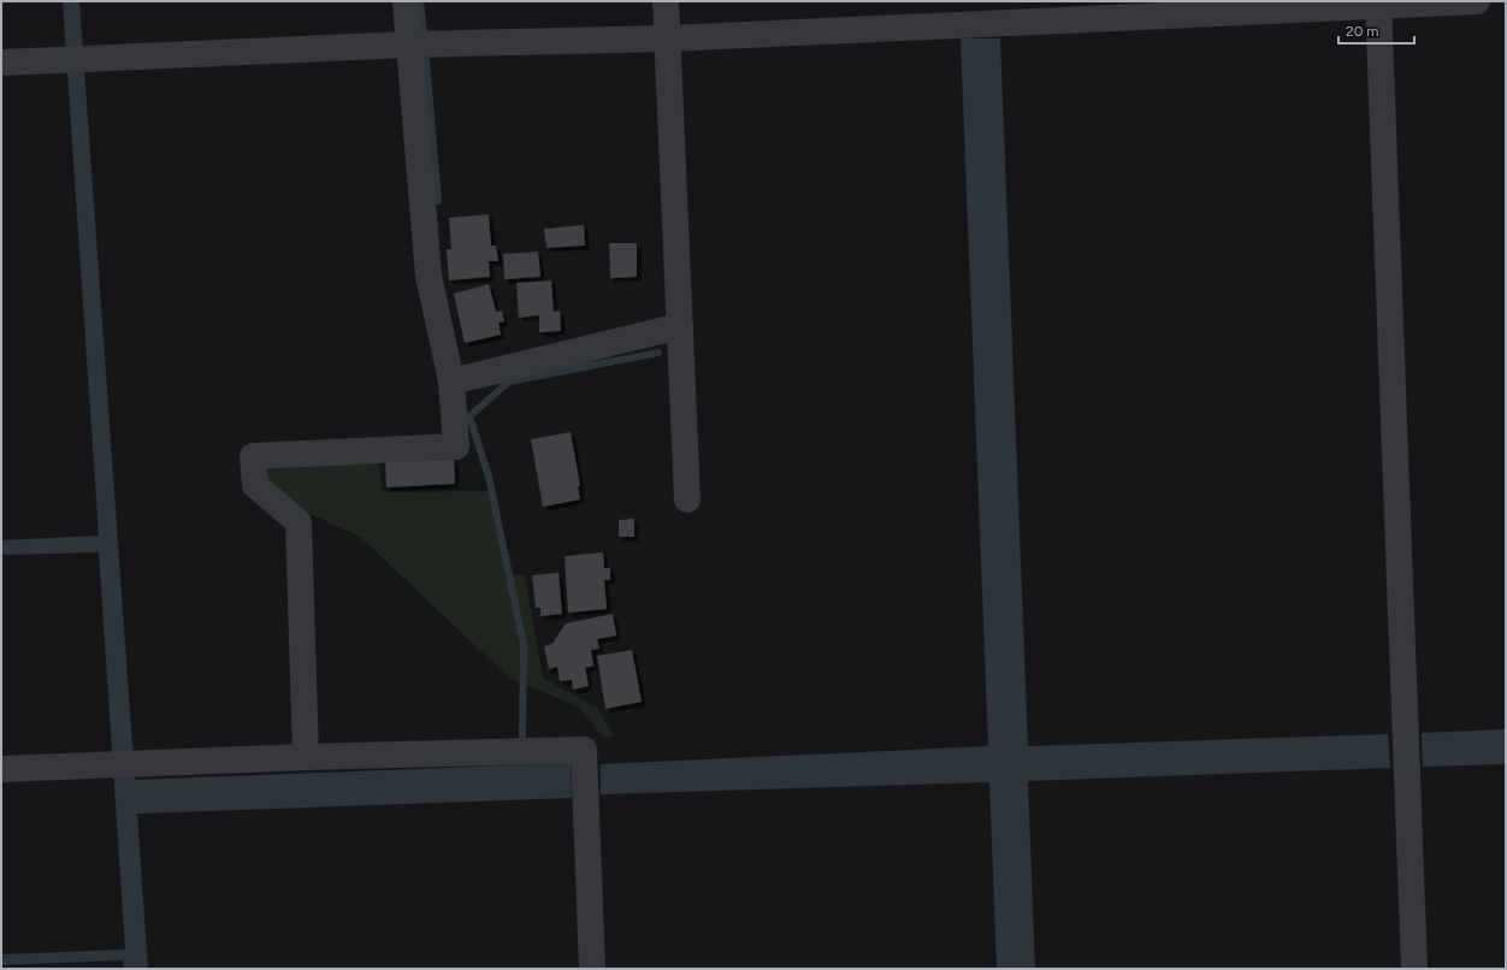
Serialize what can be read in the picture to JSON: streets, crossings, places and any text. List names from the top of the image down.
{
  "scale_bar": "20 m"
}
